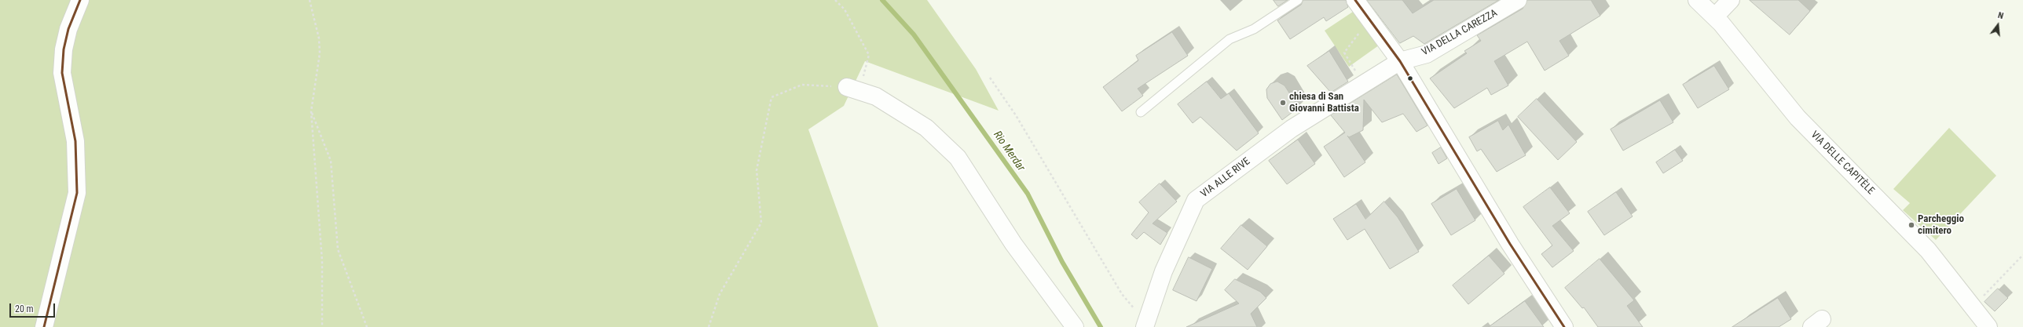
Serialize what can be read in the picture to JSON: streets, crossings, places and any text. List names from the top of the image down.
{
  "streets": {
    "street": ["VIA DELLA CAREZZA", "VIA DELLE CAPITÈLE", "VIA ALLE RIVE"]
  },
  "crossings": [
    ["VIA DELLA CAREZZA", "VIA ALLE RIVE"]
  ],
  "water": ["Rio Merdar"],
  "places": ["chiesa di San Giovanni Battista", "Parcheggio cimitero"],
  "scale_bar": "20 m",
  "north": "top"
}
